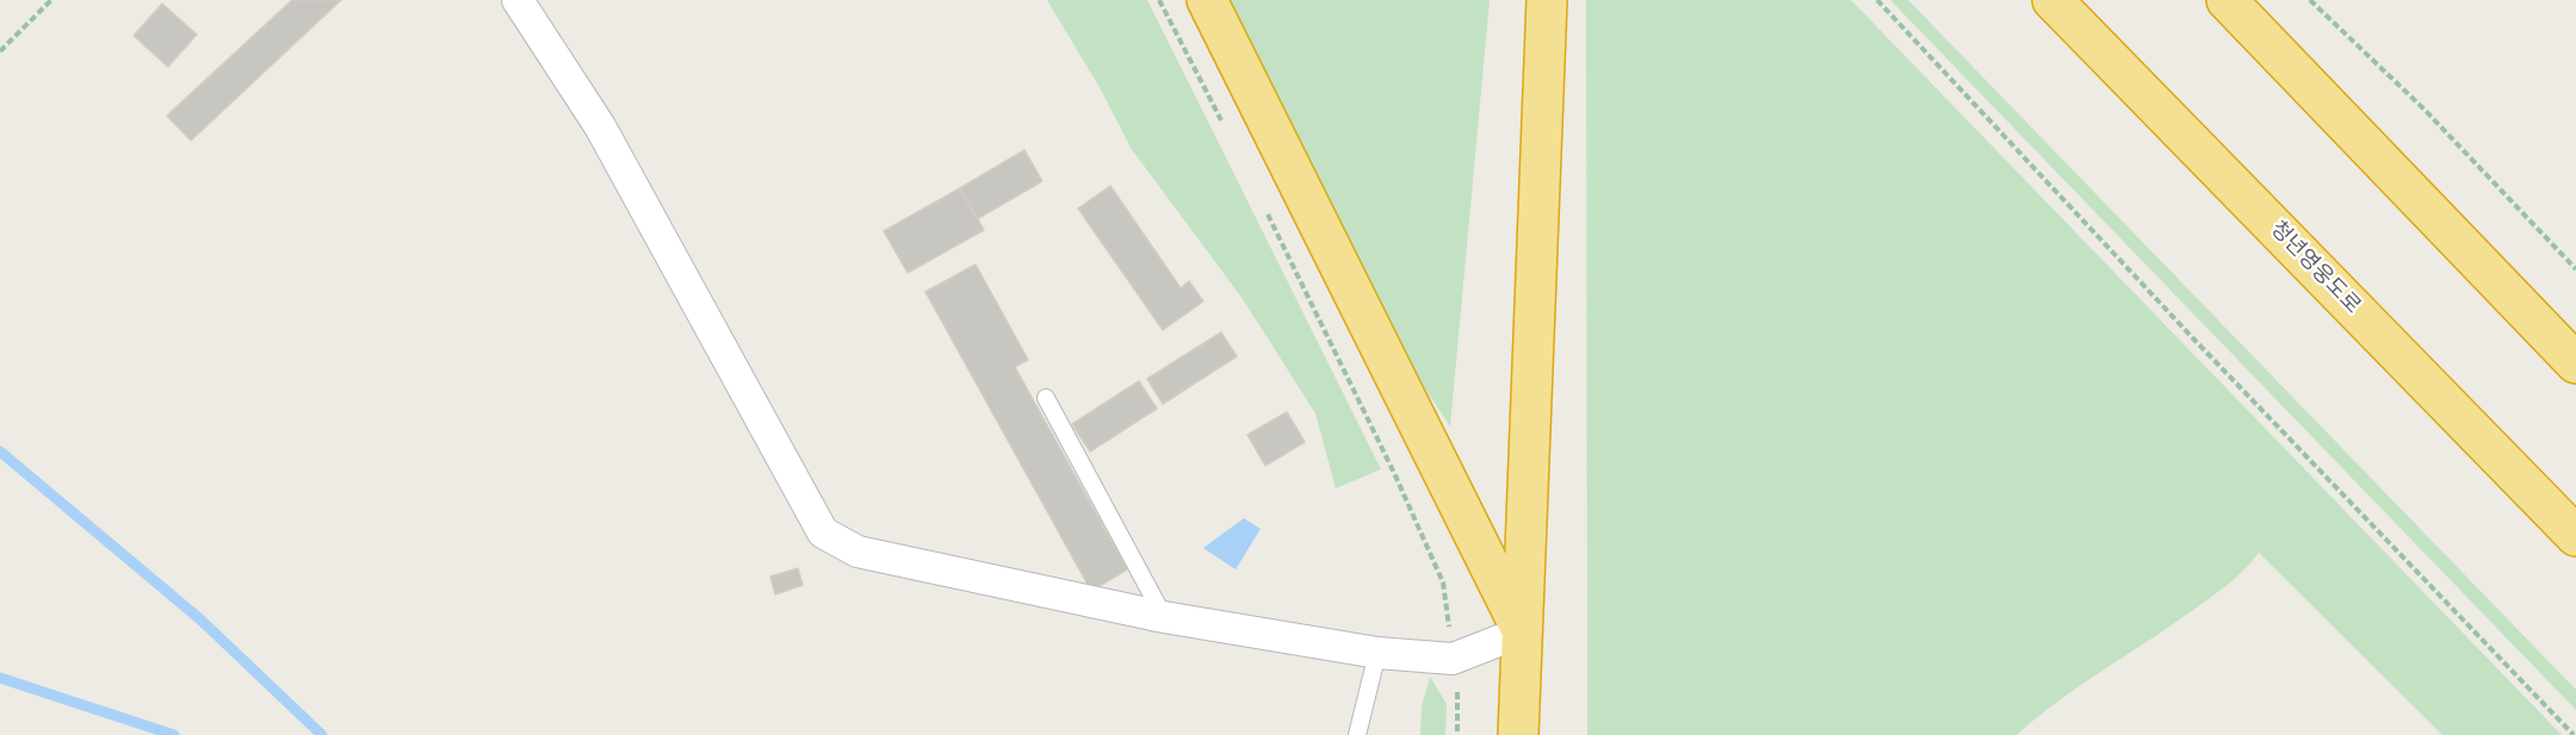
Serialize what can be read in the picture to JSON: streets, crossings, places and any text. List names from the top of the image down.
{
  "streets": {
    "highway": ["청년영웅도로"]
  }
}
